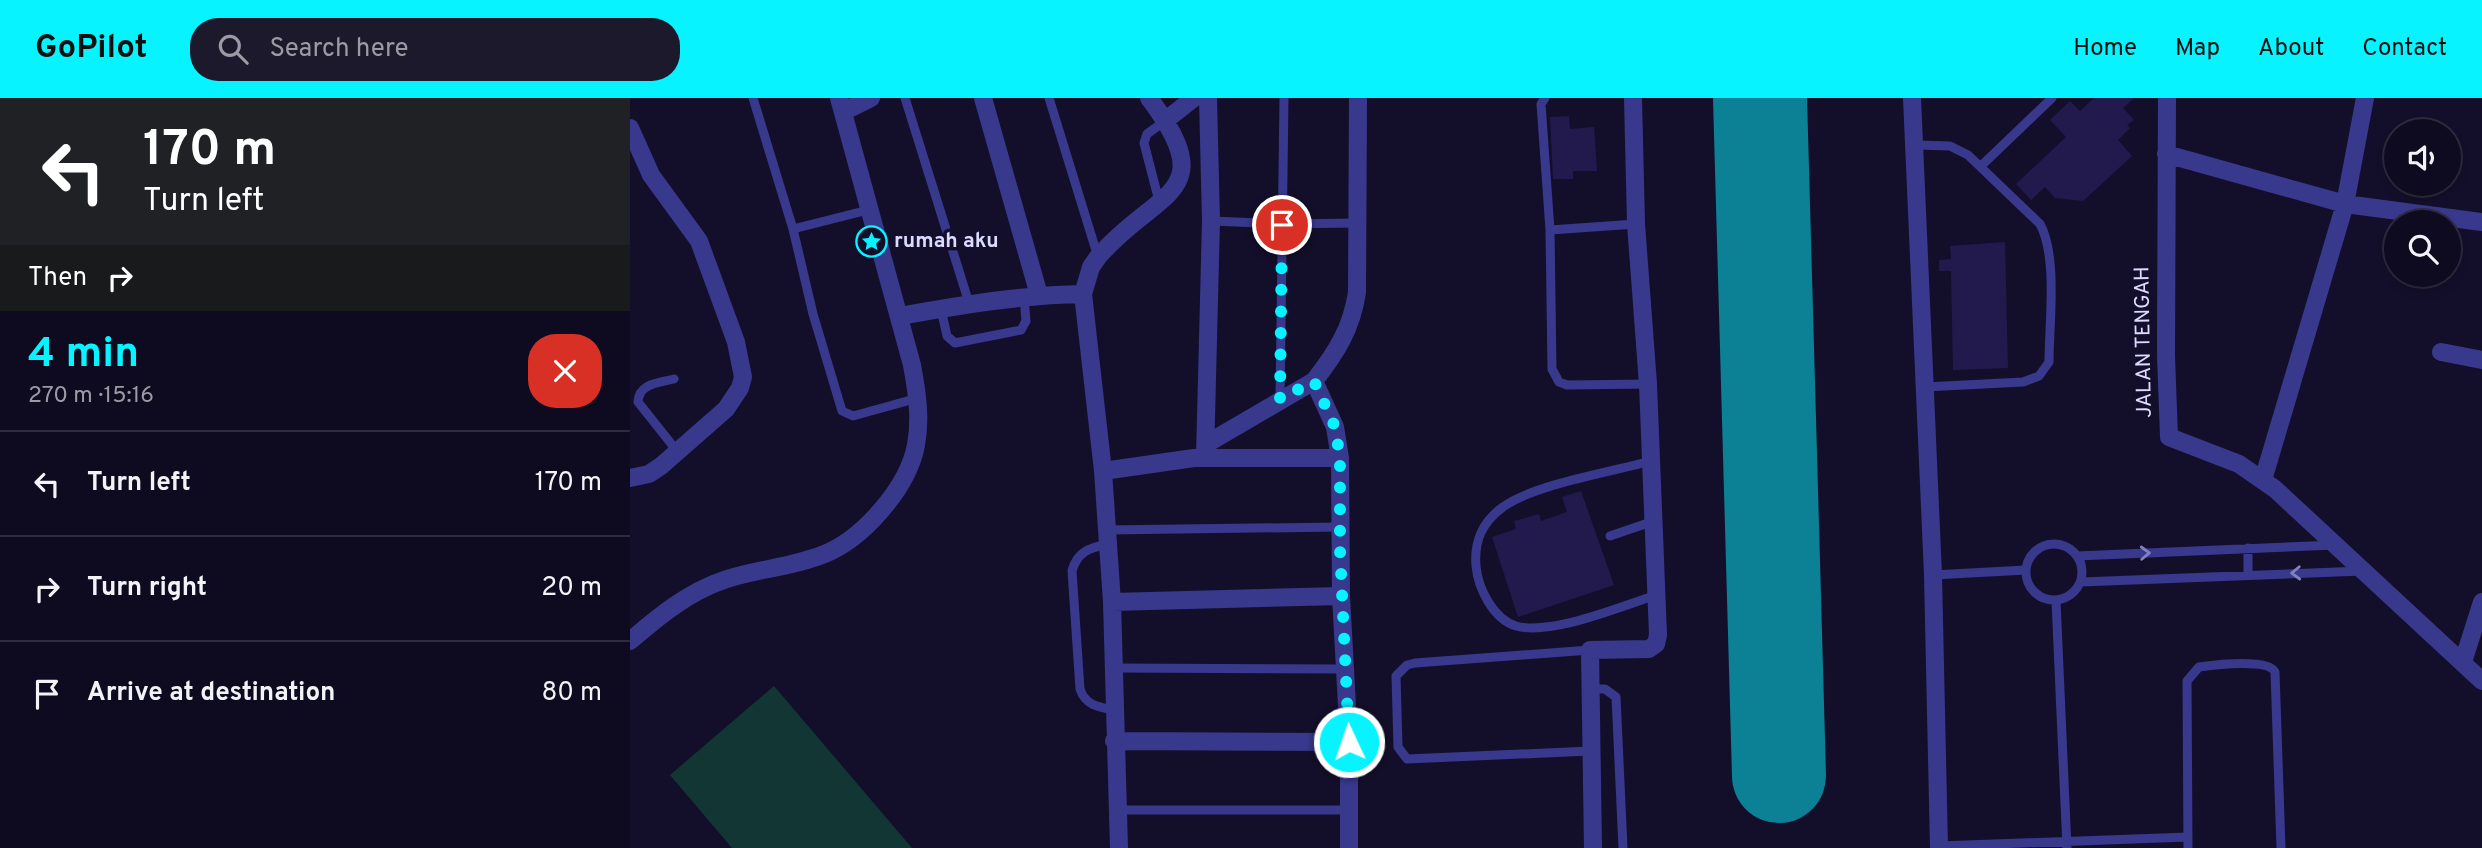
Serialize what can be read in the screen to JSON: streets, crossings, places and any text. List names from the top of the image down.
{
  "streets": {
    "street": ["JALAN TENGAH"]
  },
  "places": {
    "place": ["rumah aku"]
  },
  "page": {
    "header": "GoPilot",
    "search": "Search here",
    "nav": [
      "Home",
      "Map",
      "About",
      "Contact"
    ],
    "turn": ["170 m", "Turn left"],
    "then": "Then",
    "heading": ["4 min", "270 m · 15:16"],
    "list": [
      {
        "name": "Turn left",
        "value": "170 m"
      },
      {
        "name": "Turn right",
        "value": "20 m"
      },
      {
        "name": "Arrive at destination",
        "value": "80 m"
      }
    ]
  }
}
